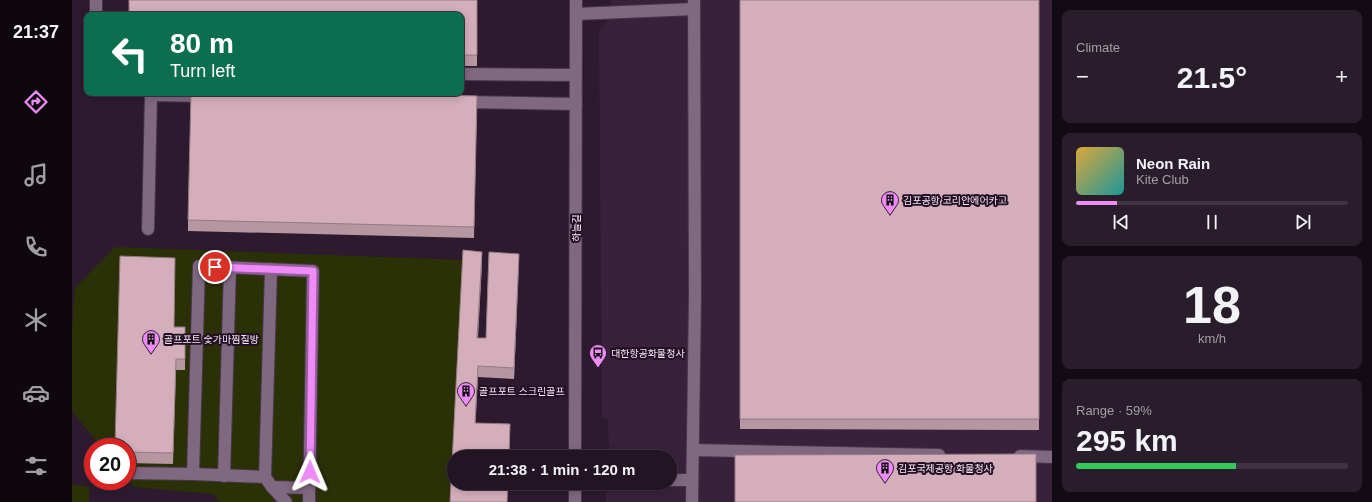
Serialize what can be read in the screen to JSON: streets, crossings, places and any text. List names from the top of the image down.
{
  "streets": {
    "lane": ["하늘길"]
  },
  "places": {
    "building": [
      "김포공항 코리안에어카고",
      "골프포트 숯가마찜질방",
      "골프포트 스크린골프",
      "김포국제공항 화물청사"
    ],
    "bus stop": ["대한항공화물청사"]
  },
  "page": {
    "tabs": "21:37",
    "tile": [
      "Climate",
      ["18", "km/h"],
      ["Range · 59%", "295 km"]
    ],
    "turn": ["80 m", "Turn left"],
    "heat": ["−", "21.5°", "+"],
    "song": ["Neon Rain", "Kite Club"],
    "limit": "20",
    "trip": "21:38 · 1 min · 120 m"
  }
}
